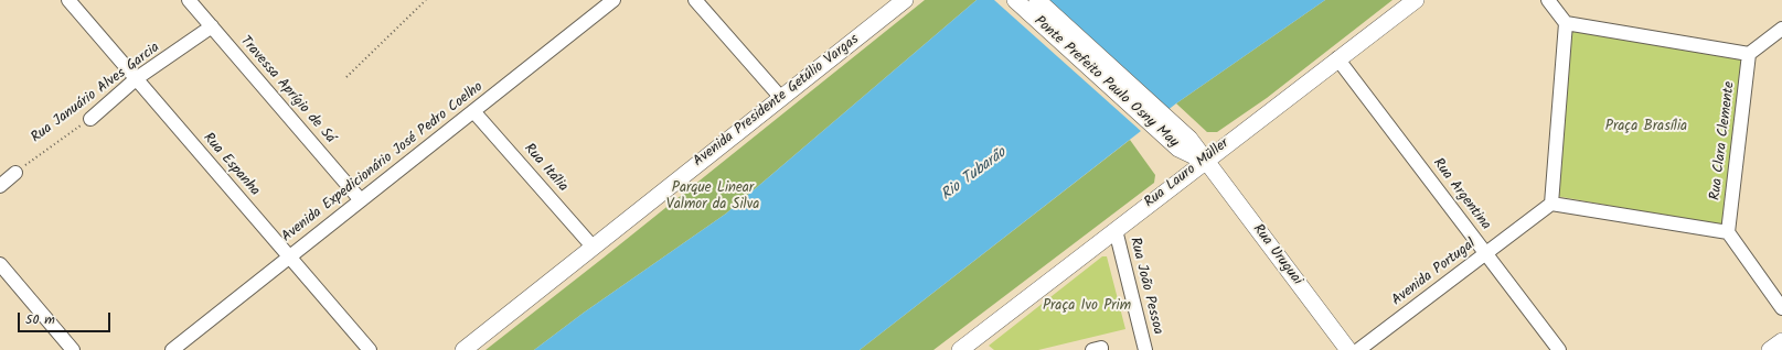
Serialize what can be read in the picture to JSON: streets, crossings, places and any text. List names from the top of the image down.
{
  "streets": {
    "main road": [
      "Ponte Prefeito Paulo Osny May",
      "Avenida Presidente Getúlio Vargas",
      "Rua Lauro Müller",
      "Rua Uruguai"
    ],
    "street": [
      "Travessa Aprígio de Sá",
      "Rua Januário Alves Garcia",
      "Rua Clara Clemente",
      "Avenida Expedicionário José Pedro Coelho",
      "Rua Espanha",
      "Rua Itália",
      "Rua Argentina",
      "Avenida Portugal",
      "Rua João Pessoa"
    ]
  },
  "crossings": [
    ["Ponte Prefeito Paulo Osny May", "Rua Lauro Müller"],
    ["Ponte Prefeito Paulo Osny May", "Rua Uruguai"],
    ["Travessa Aprígio de Sá", "Rua Januário Alves Garcia"],
    ["Travessa Aprígio de Sá", "Avenida Expedicionário José Pedro Coelho"],
    ["Rua Januário Alves Garcia", "Rua Espanha"],
    ["Avenida Presidente Getúlio Vargas", "Rua Itália"],
    ["Avenida Expedicionário José Pedro Coelho", "Rua Espanha"],
    ["Avenida Expedicionário José Pedro Coelho", "Rua Itália"],
    ["Rua Lauro Müller", "Rua Argentina"],
    ["Rua Lauro Müller", "Rua Uruguai"],
    ["Rua Lauro Müller", "Rua João Pessoa"],
    ["Rua Argentina", "Avenida Portugal"]
  ],
  "water": ["Rio Tubarão"],
  "parks": ["Praça Brasília", "Parque Linear Valmor da Silva", "Praça Ivo Prim"],
  "scale_bar": "50 m"
}
